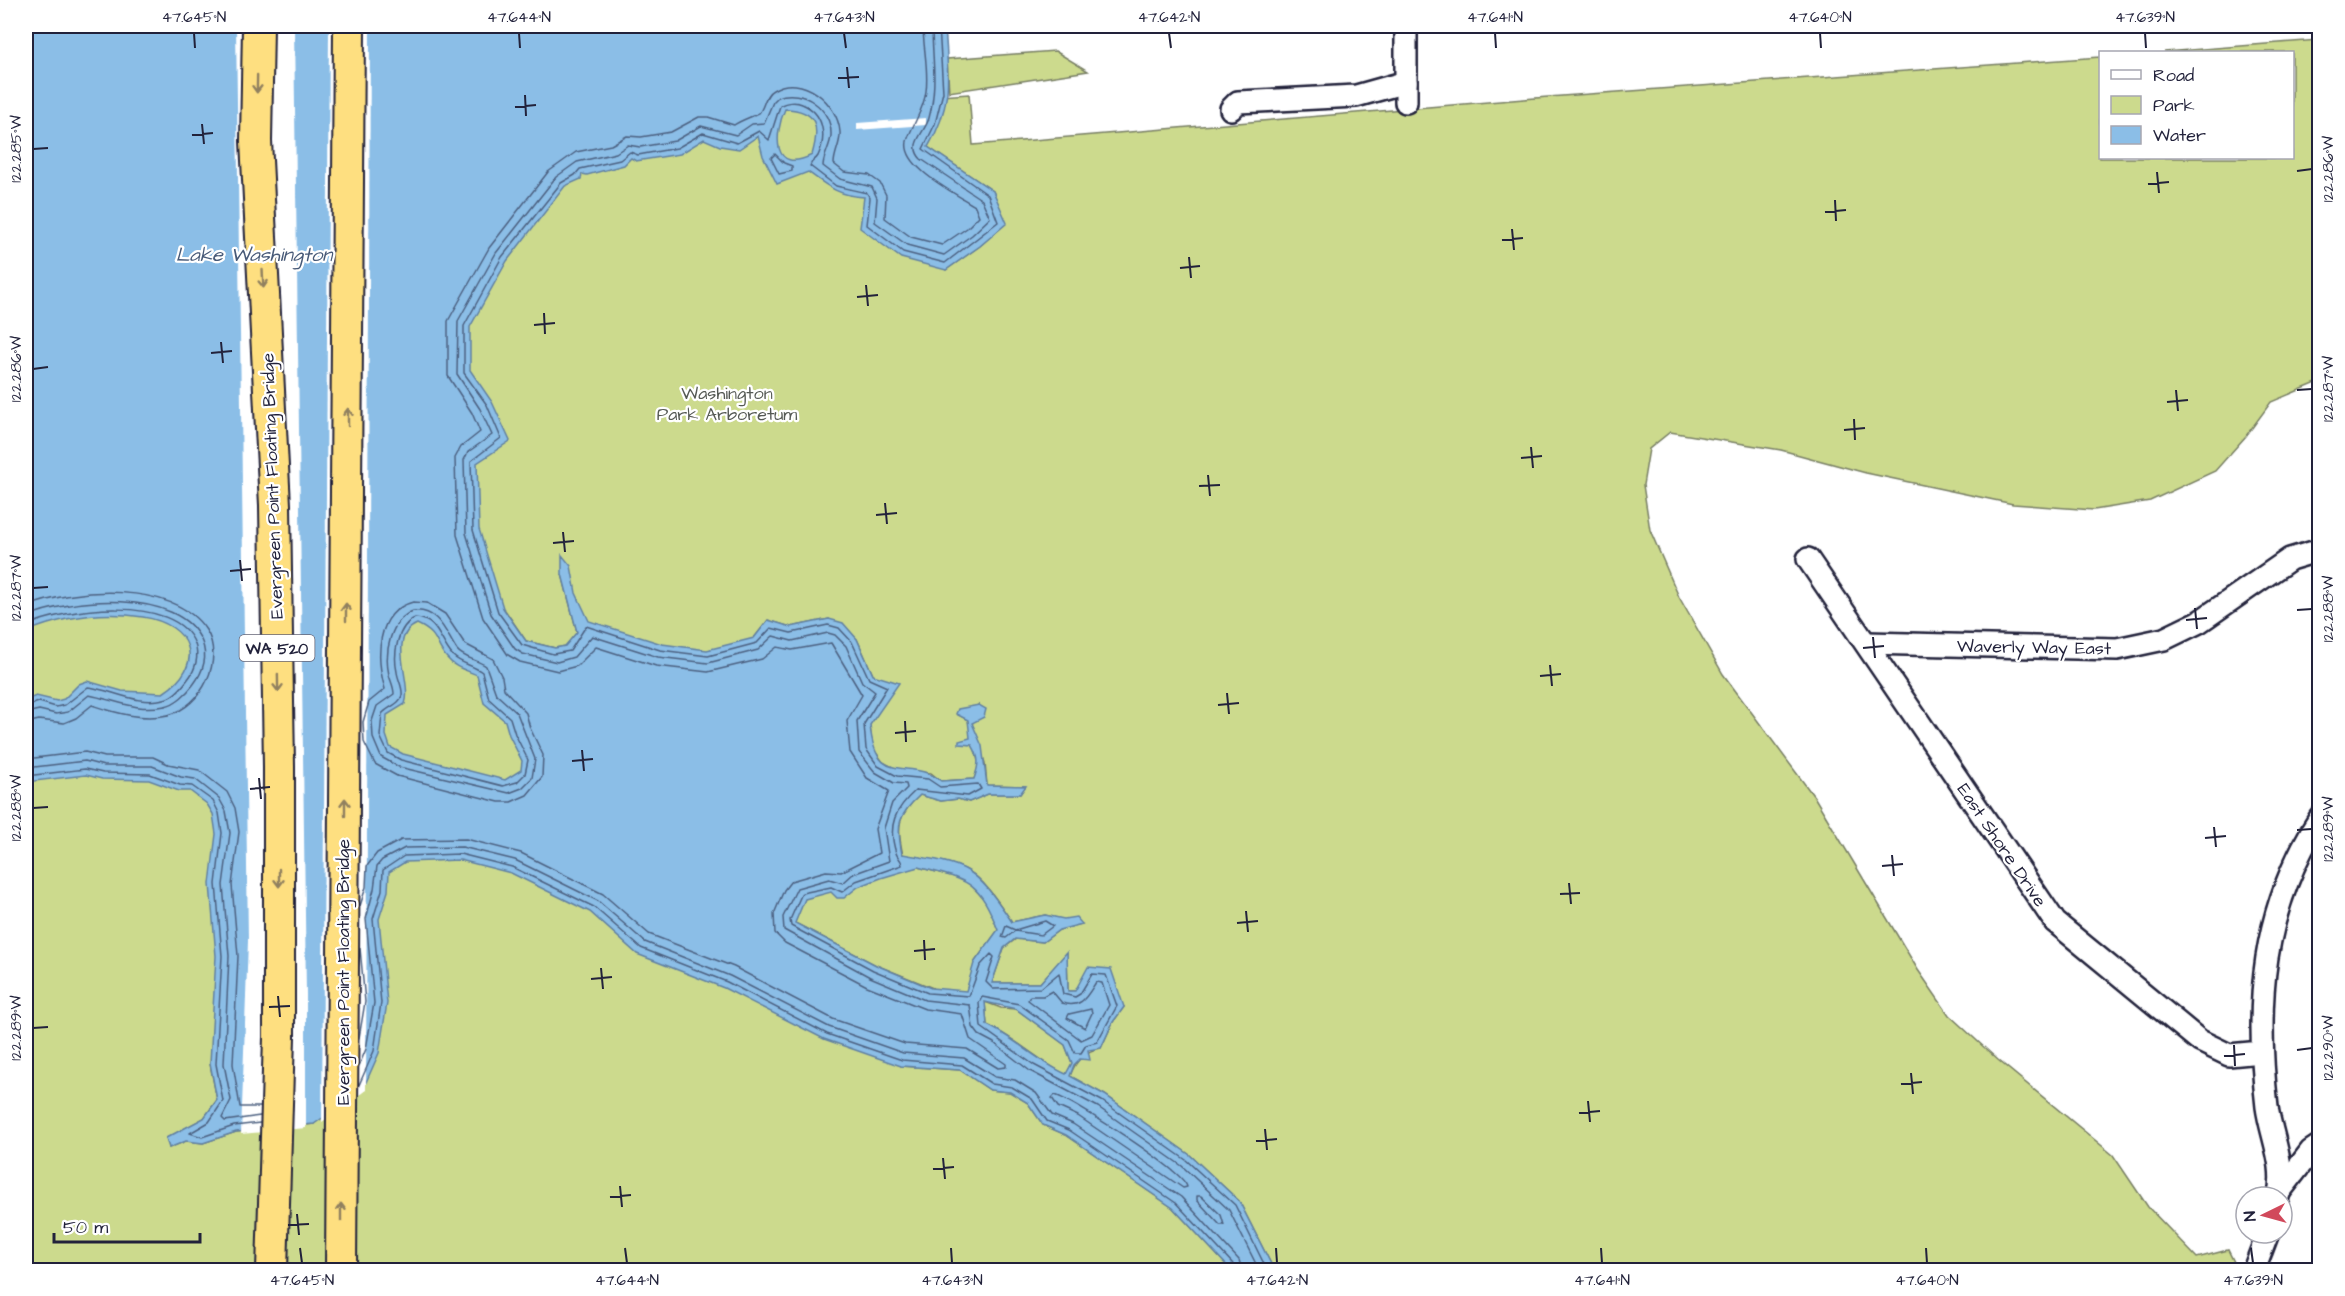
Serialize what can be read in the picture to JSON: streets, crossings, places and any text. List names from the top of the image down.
{
  "streets": {
    "highway": ["Evergreen Point Floating Bridge", "WA 520"],
    "street": ["Waverly Way East", "East Shore Drive"]
  },
  "crossings": [
    ["Waverly Way East", "East Shore Drive"]
  ],
  "water": ["Lake Washington"],
  "parks": ["Washington Park Arboretum"],
  "legend": ["Road", "Park", "Water"],
  "scale_bar": "50 m",
  "north": "left",
  "coordinates": [
    "47.645°N",
    "47.644°N",
    "47.643°N",
    "47.642°N",
    "47.641°N",
    "47.640°N",
    "47.639°N",
    "122.285°W",
    "122.286°W",
    "122.287°W",
    "122.288°W",
    "122.289°W",
    "122.290°W"
  ]
}
